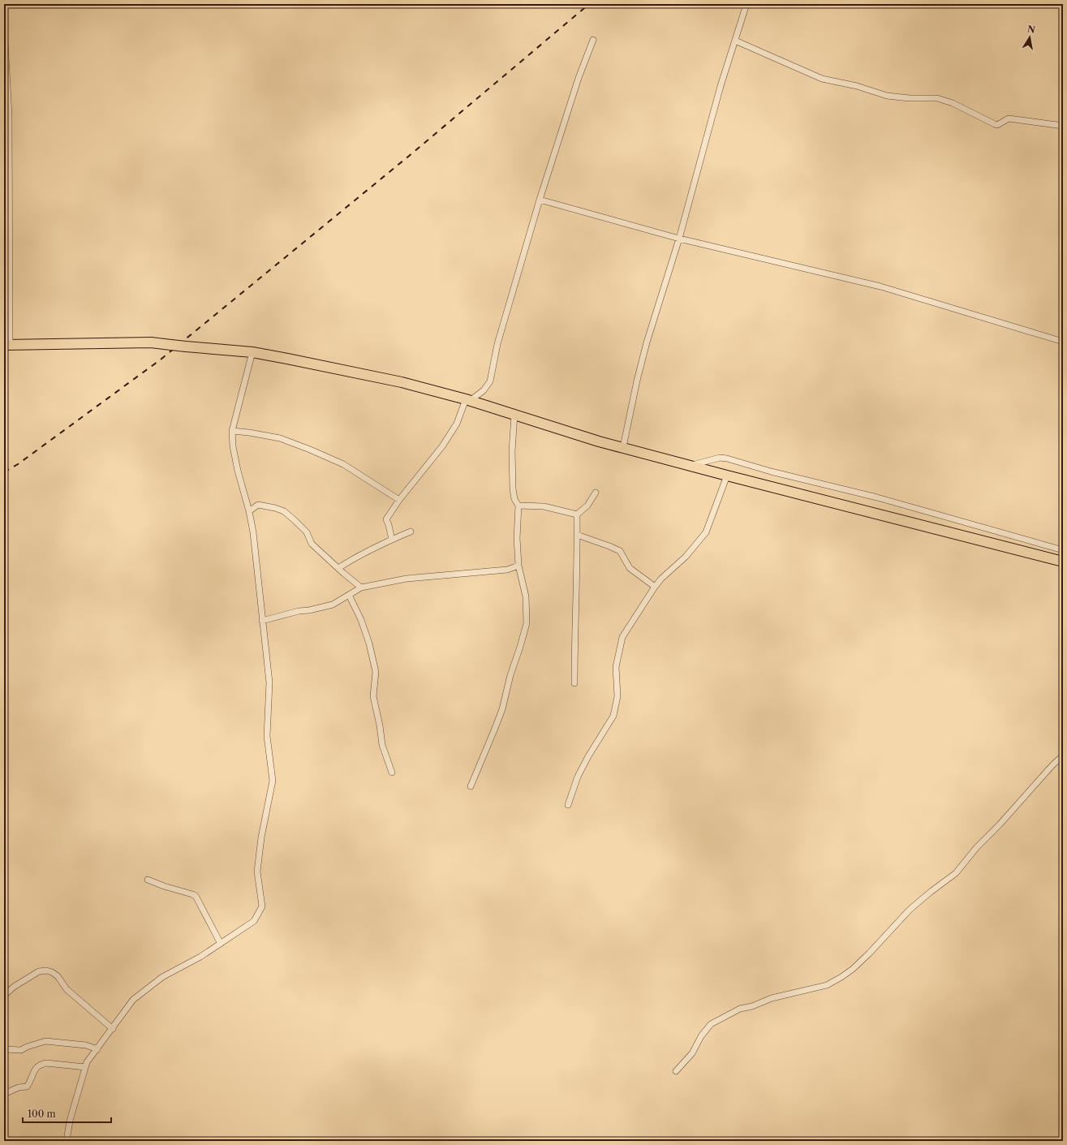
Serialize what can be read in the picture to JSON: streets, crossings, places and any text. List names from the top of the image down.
{
  "scale_bar": "100 m",
  "north": "top"
}
